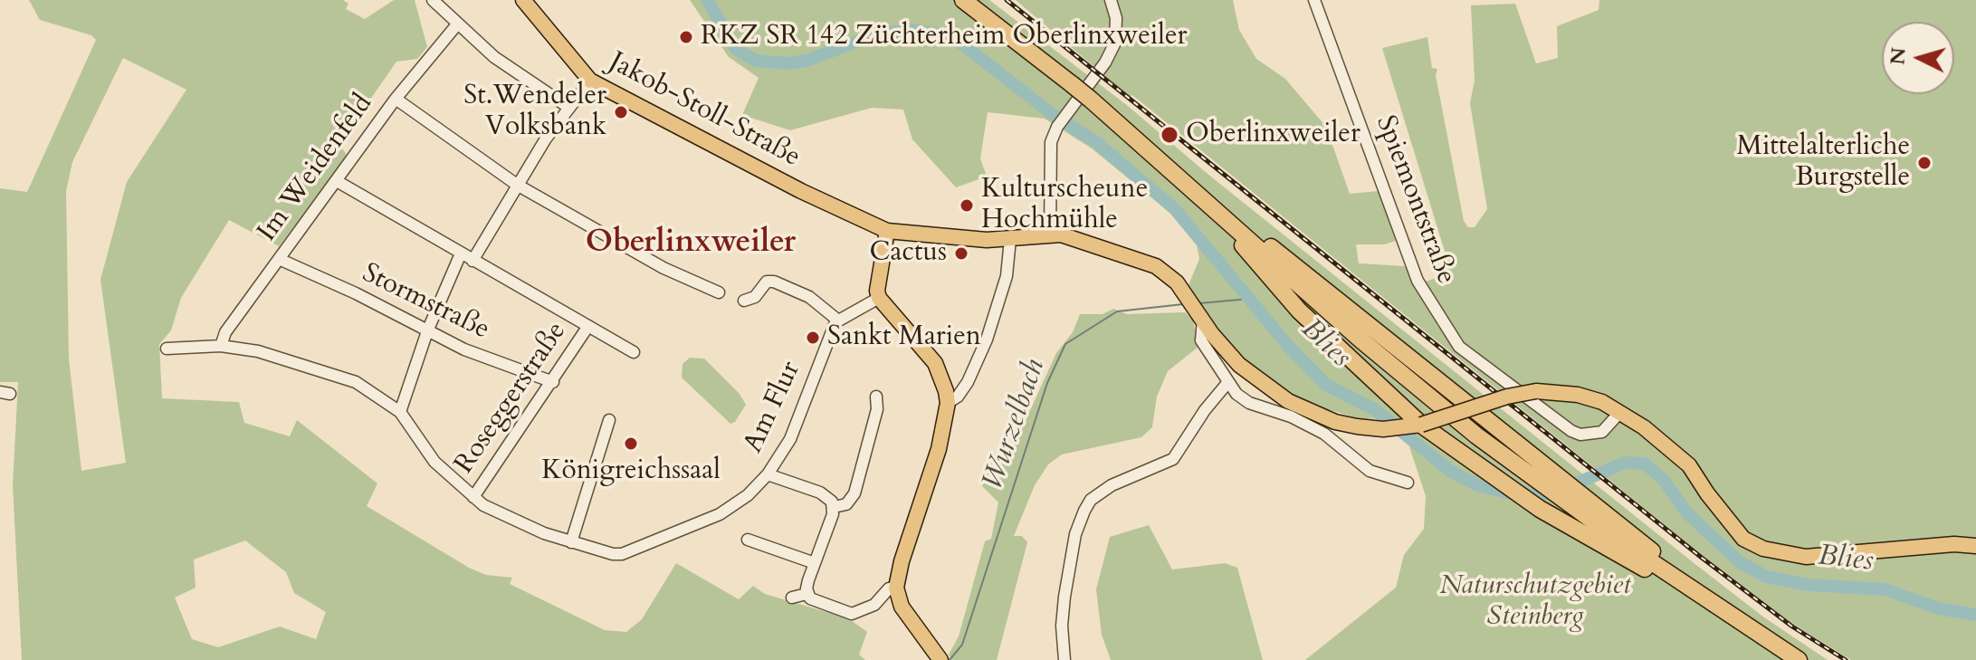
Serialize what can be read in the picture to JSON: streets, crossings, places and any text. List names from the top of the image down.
{
  "streets": {
    "main road": ["Jakob-Stoll-Straße"],
    "street": [
      "Im Weidenfeld",
      "Spiemontstraße",
      "Stormstraße",
      "Roseggerstraße",
      "Am Flur"
    ]
  },
  "crossings": [
    ["Im Weidenfeld", "Stormstraße"],
    ["Stormstraße", "Roseggerstraße"]
  ],
  "districts": ["Oberlinxweiler"],
  "water": ["Blies", "Wurzelbach"],
  "parks": ["Naturschutzgebiet Steinberg"],
  "places": [
    "RKZ SR 142 Züchterheim Oberlinxweiler",
    "St.Wendeler Volksbank",
    "Oberlinxweiler",
    "Mittelalterliche Burgstelle",
    "Kulturscheune Hochmühle",
    "Cactus",
    "Sankt Marien",
    "Königreichssaal"
  ],
  "north": "left"
}
